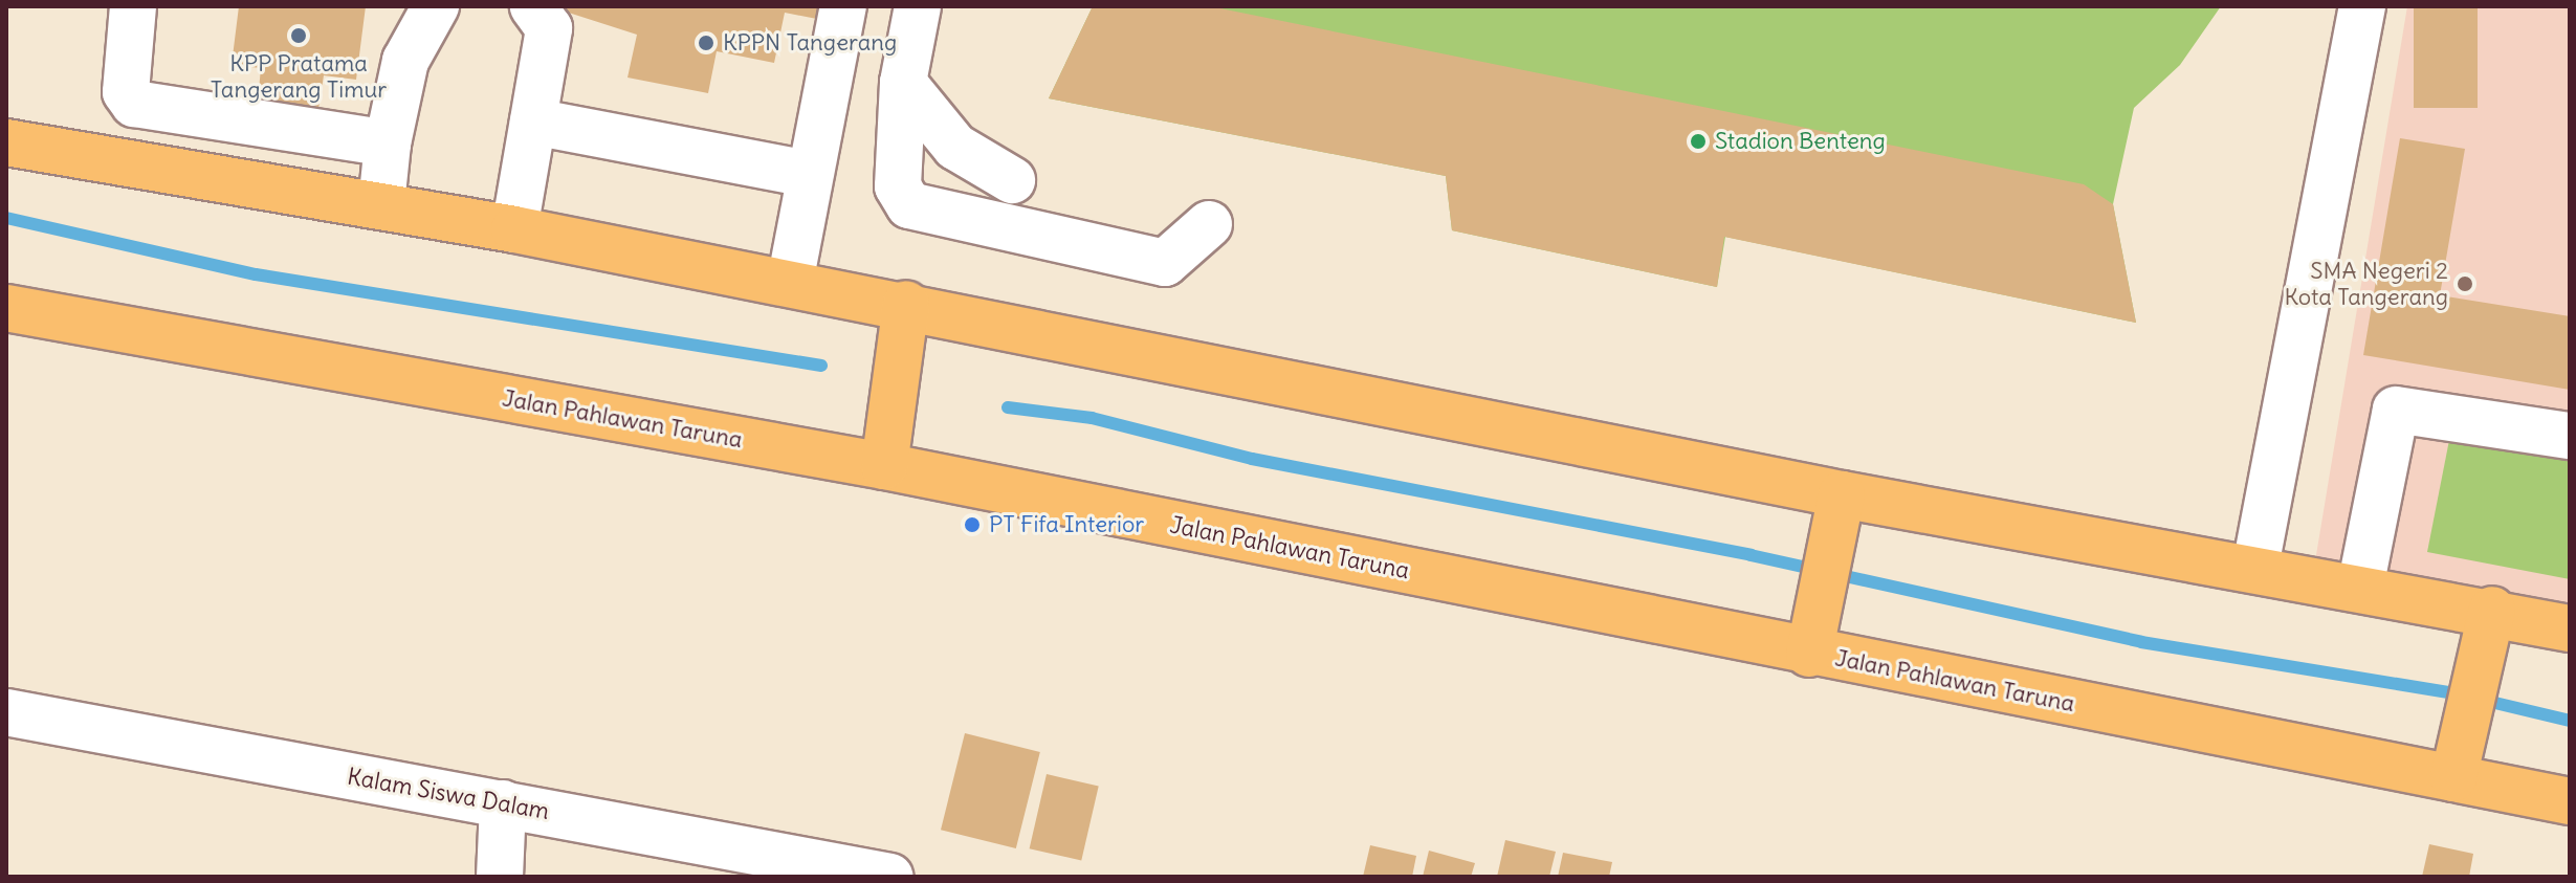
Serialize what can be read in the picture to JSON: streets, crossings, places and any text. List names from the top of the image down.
{
  "streets": {
    "main road": ["Jalan Pahlawan Taruna"],
    "street": ["Kalam Siswa Dalam"]
  },
  "places": [
    "KPP Pratama Tangerang Timur",
    "KPPN Tangerang",
    "Stadion Benteng",
    "SMA Negeri 2 Kota Tangerang",
    "PT Fifa Interior"
  ]
}
